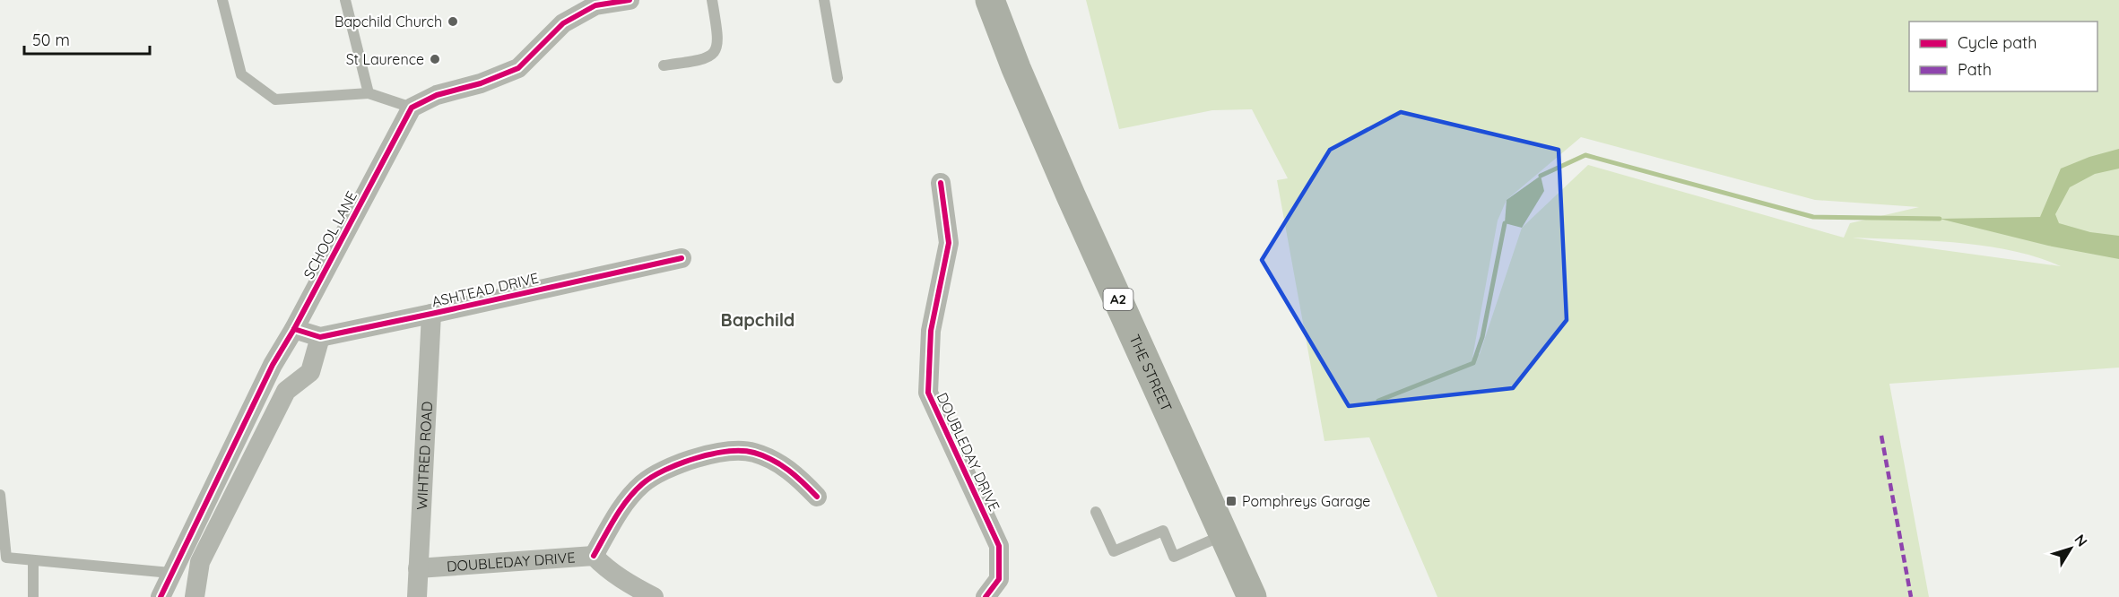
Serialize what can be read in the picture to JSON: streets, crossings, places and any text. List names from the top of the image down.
{
  "streets": {
    "main road": ["A2", "THE STREET"],
    "street": [
      "SCHOOL LANE",
      "ASHTEAD DRIVE",
      "DOUBLEDAY DRIVE",
      "WIHTRED ROAD"
    ]
  },
  "crossings": [
    ["SCHOOL LANE", "ASHTEAD DRIVE"],
    ["ASHTEAD DRIVE", "WIHTRED ROAD"],
    ["DOUBLEDAY DRIVE", "WIHTRED ROAD"]
  ],
  "districts": ["Bapchild"],
  "places": {
    "other": ["Bapchild Church", "St Laurence"],
    "transit": ["Pomphreys Garage"]
  },
  "legend": ["Cycle path", "Path"],
  "scale_bar": "50 m",
  "north": "top right"
}
